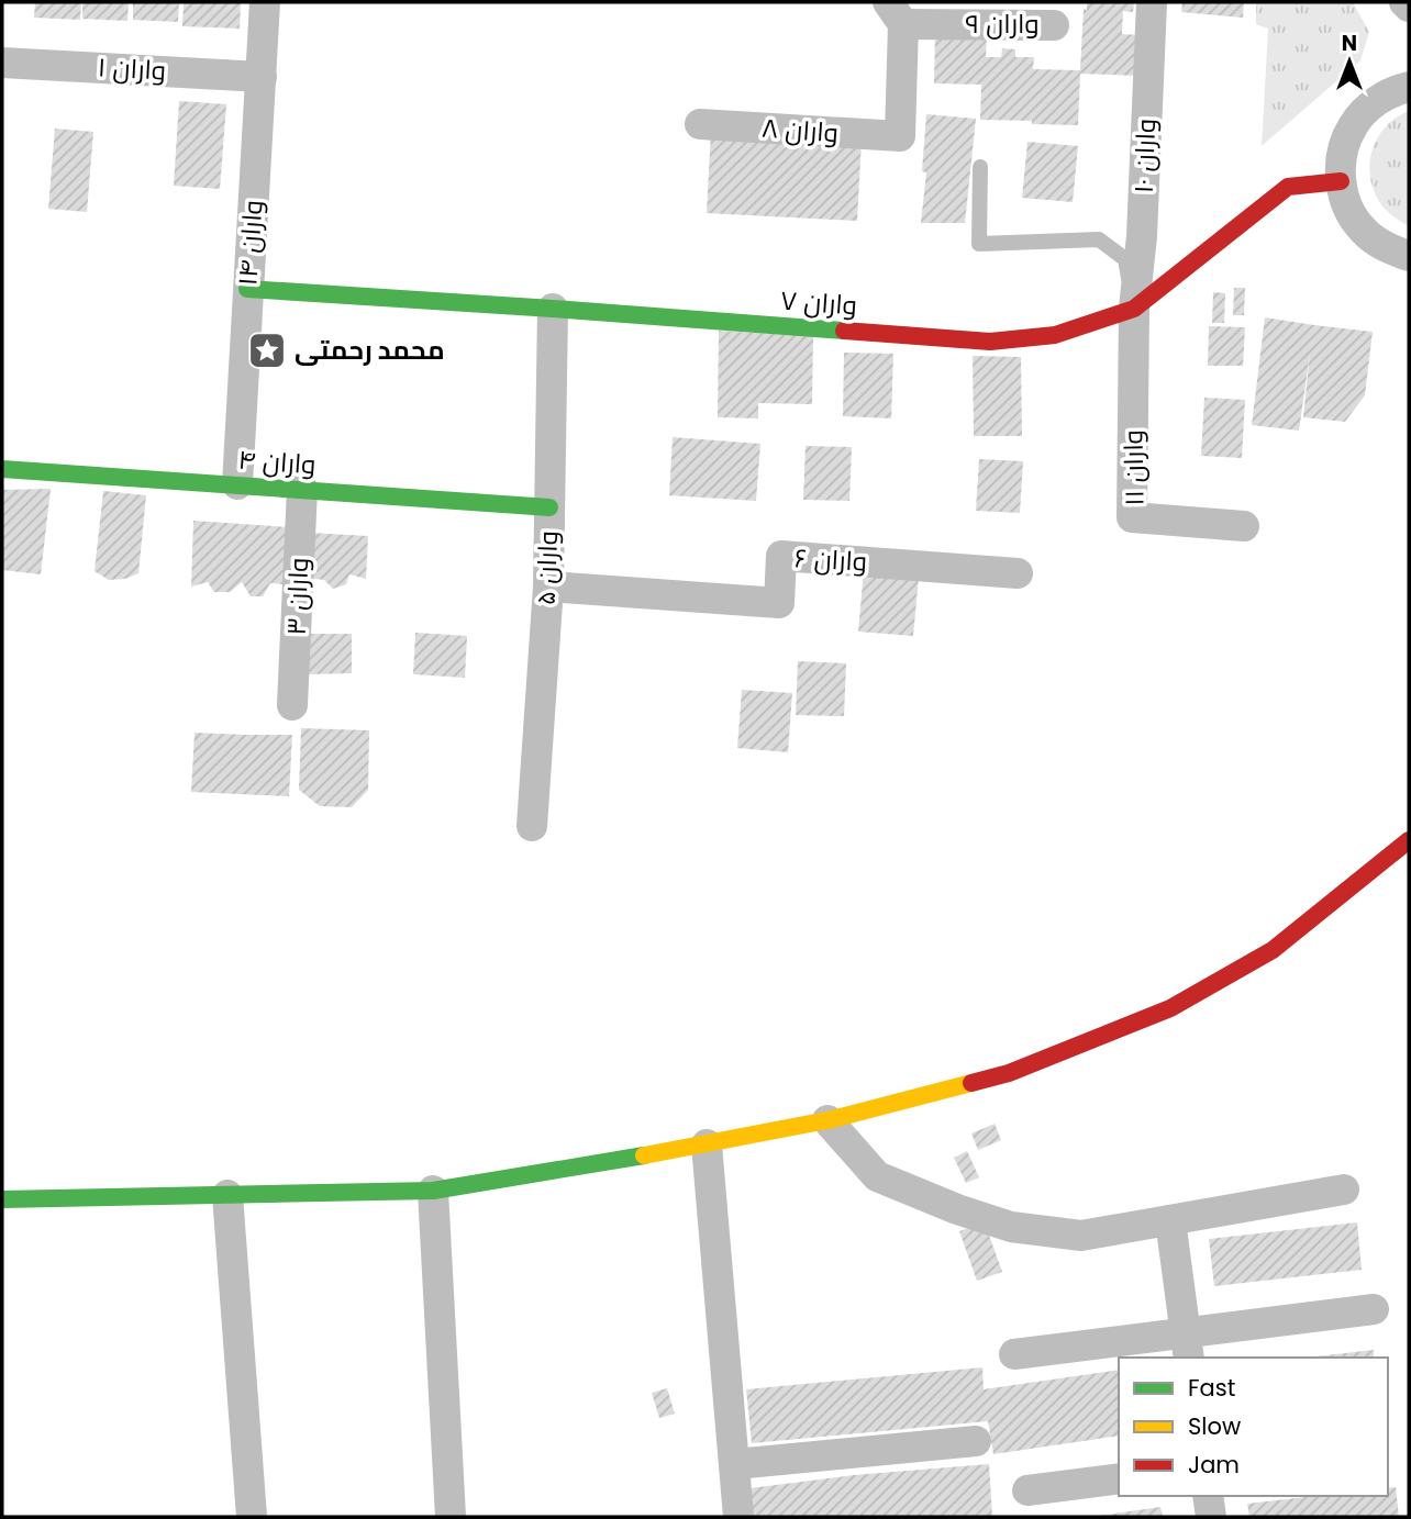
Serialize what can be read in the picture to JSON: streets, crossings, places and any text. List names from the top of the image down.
{
  "streets": {
    "street": [
      "واران ۹",
      "واران ۱",
      "واران ۸",
      "واران ۱۰",
      "واران ۱۴",
      "واران ۷",
      "واران ۴",
      "واران ۱۱",
      "واران ۶",
      "واران ۵",
      "واران ۳"
    ]
  },
  "crossings": [
    ["واران ۹", "واران ۸"],
    ["واران ۱", "واران ۱۴"],
    ["واران ۱۰", "واران ۷"],
    ["واران ۱۰", "واران ۱۱"],
    ["واران ۱۴", "واران ۷"],
    ["واران ۱۴", "واران ۴"],
    ["واران ۷", "واران ۱۱"],
    ["واران ۷", "واران ۵"],
    ["واران ۴", "واران ۵"],
    ["واران ۴", "واران ۳"],
    ["واران ۶", "واران ۵"]
  ],
  "places": {
    "place": ["محمد رحمتی"]
  },
  "legend": ["Fast", "Slow", "Jam"],
  "north": "top"
}
